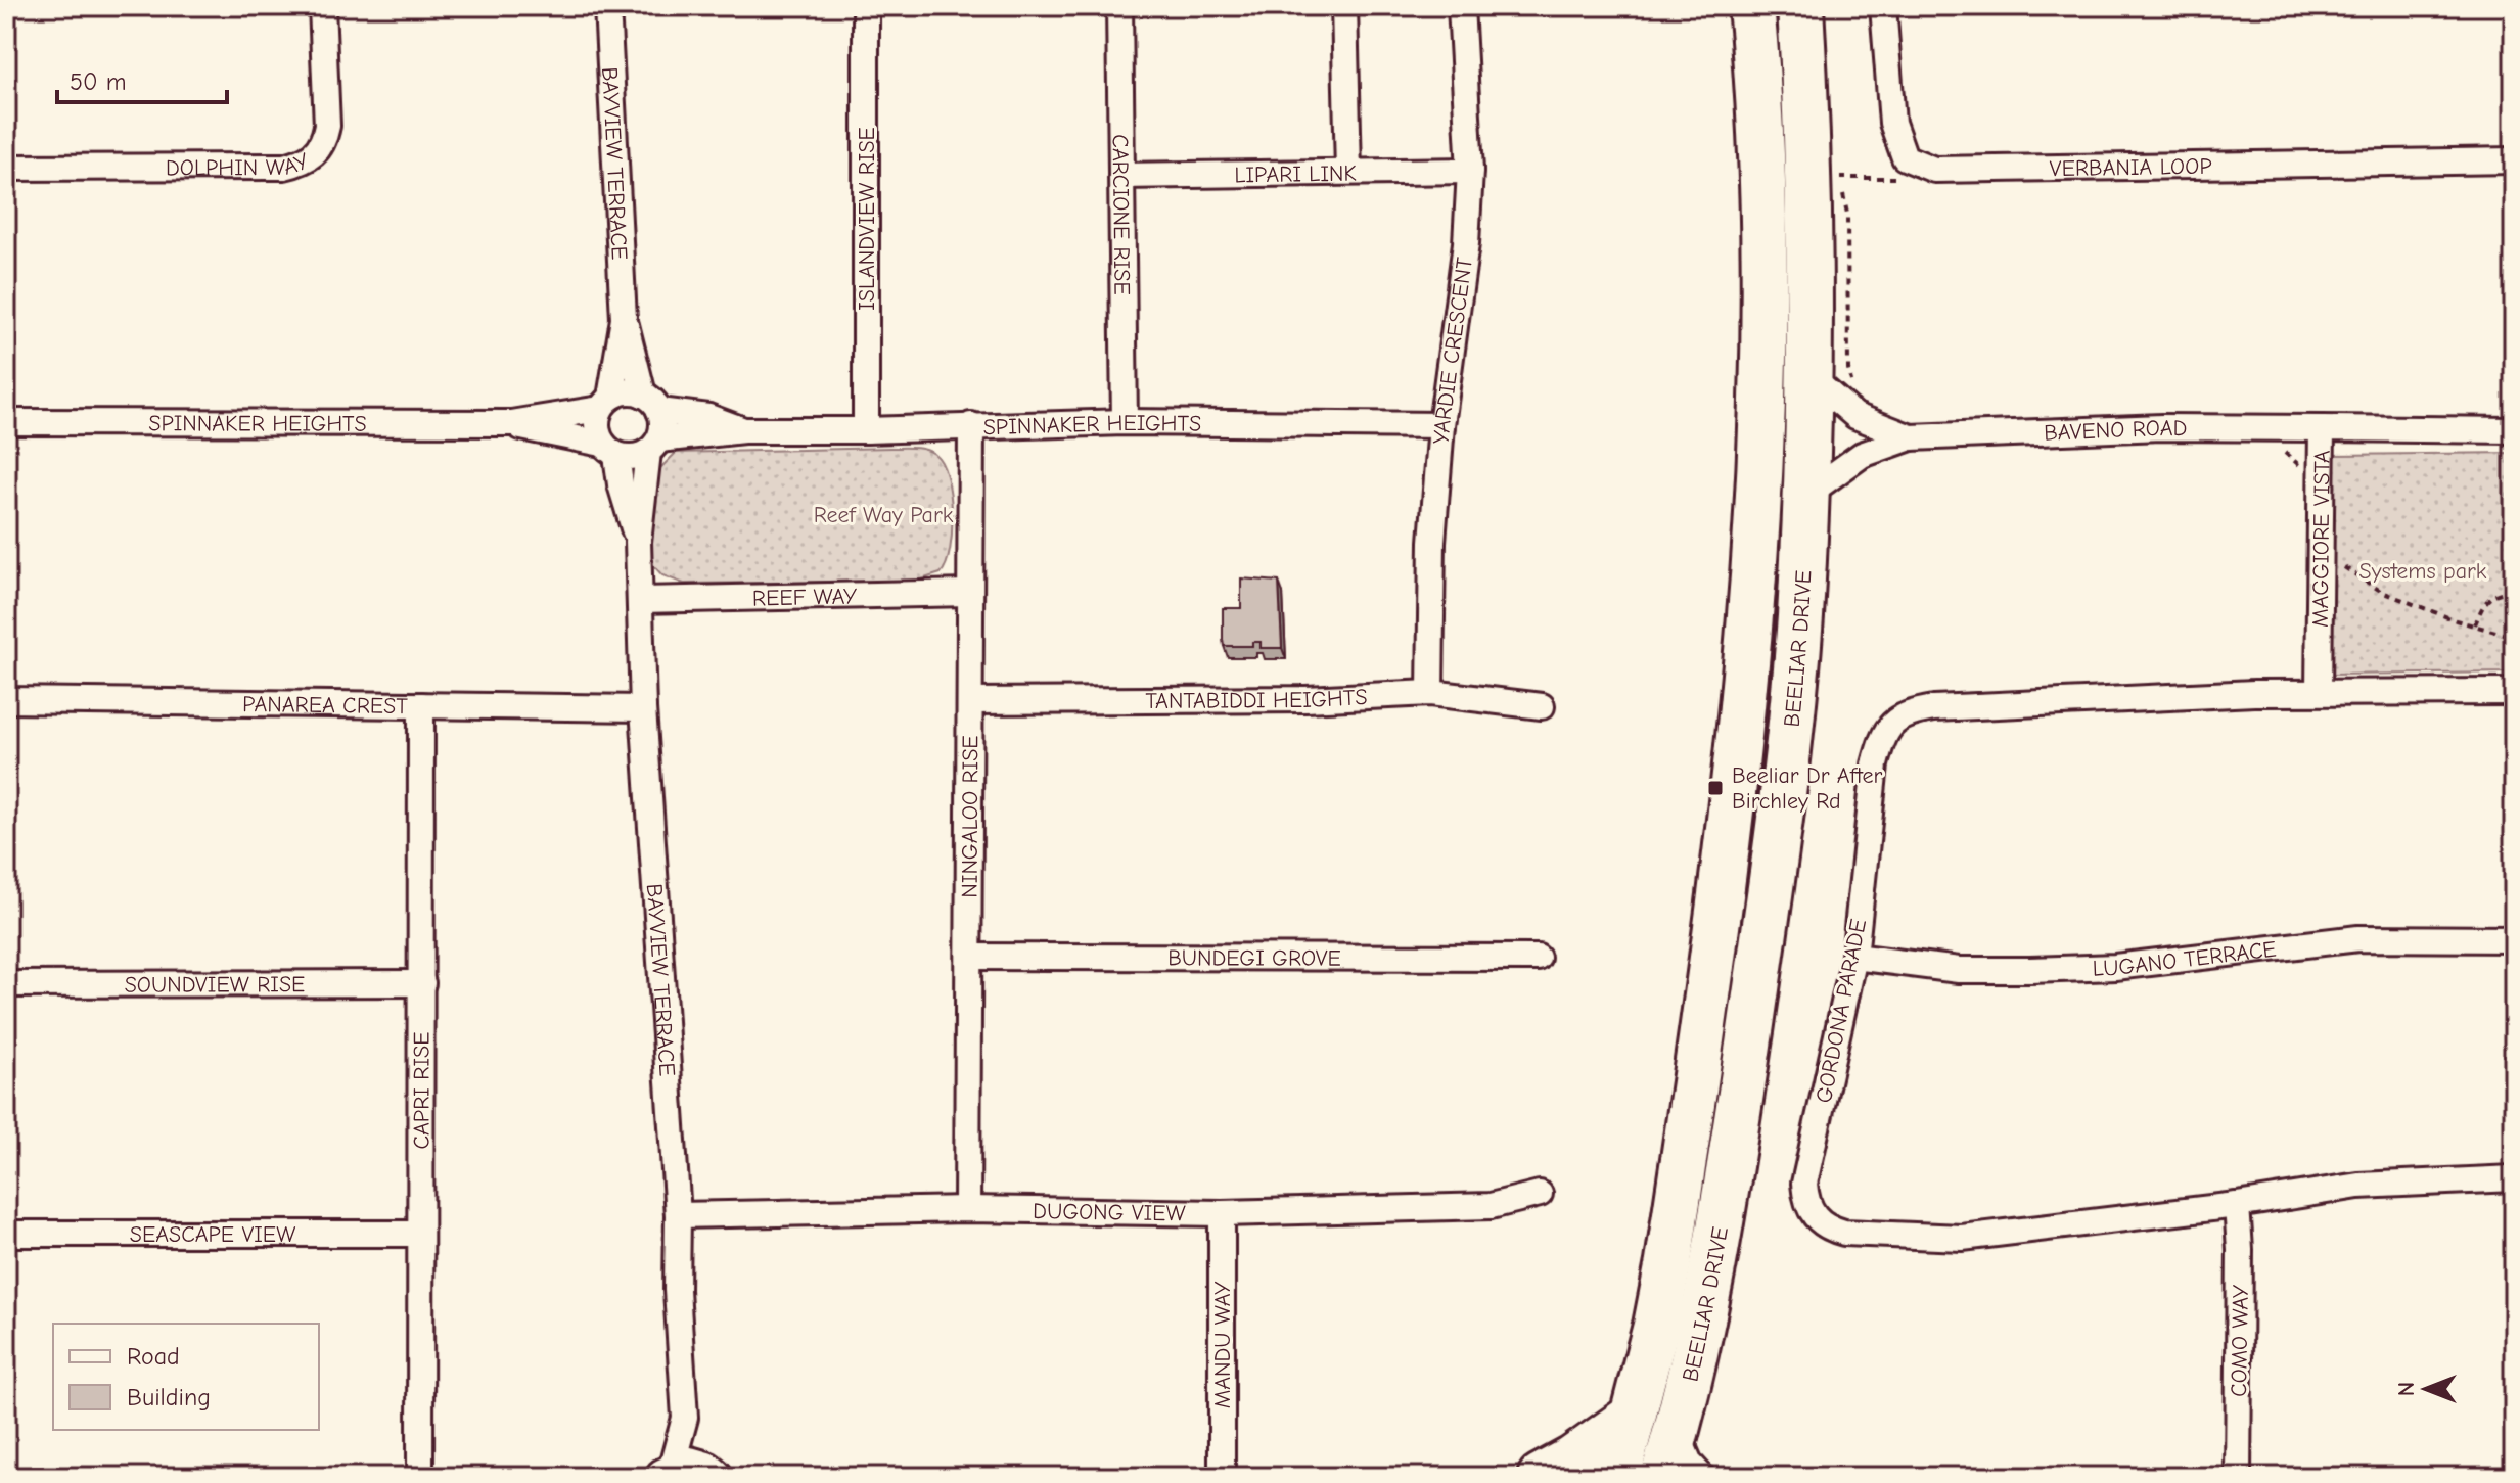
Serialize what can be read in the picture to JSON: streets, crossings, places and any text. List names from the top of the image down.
{
  "streets": {
    "highway": ["BEELIAR DRIVE"],
    "street": [
      "DOLPHIN WAY",
      "BAYVIEW TERRACE",
      "VERBANIA LOOP",
      "LIPARI LINK",
      "CARCIONE RISE",
      "ISLANDVIEW RISE",
      "YARDIE CRESCENT",
      "SPINNAKER HEIGHTS",
      "BAVENO ROAD",
      "MAGGIORE VISTA",
      "REEF WAY",
      "TANTABIDDI HEIGHTS",
      "PANAREA CREST",
      "NINGALOO RISE",
      "BUNDEGI GROVE",
      "LUGANO TERRACE",
      "SOUNDVIEW RISE",
      "GORDONA PARADE",
      "CAPRI RISE",
      "DUGONG VIEW",
      "SEASCAPE VIEW",
      "COMO WAY",
      "MANDU WAY"
    ]
  },
  "crossings": [
    ["BAYVIEW TERRACE", "SPINNAKER HEIGHTS"],
    ["BAYVIEW TERRACE", "REEF WAY"],
    ["BAYVIEW TERRACE", "PANAREA CREST"],
    ["BAYVIEW TERRACE", "DUGONG VIEW"],
    ["LIPARI LINK", "CARCIONE RISE"],
    ["LIPARI LINK", "YARDIE CRESCENT"],
    ["CARCIONE RISE", "SPINNAKER HEIGHTS"],
    ["ISLANDVIEW RISE", "SPINNAKER HEIGHTS"],
    ["YARDIE CRESCENT", "SPINNAKER HEIGHTS"],
    ["YARDIE CRESCENT", "TANTABIDDI HEIGHTS"],
    ["SPINNAKER HEIGHTS", "NINGALOO RISE"],
    ["BAVENO ROAD", "MAGGIORE VISTA"],
    ["BAVENO ROAD", "BEELIAR DRIVE"],
    ["MAGGIORE VISTA", "GORDONA PARADE"],
    ["REEF WAY", "NINGALOO RISE"],
    ["TANTABIDDI HEIGHTS", "NINGALOO RISE"],
    ["PANAREA CREST", "CAPRI RISE"],
    ["NINGALOO RISE", "BUNDEGI GROVE"],
    ["NINGALOO RISE", "DUGONG VIEW"],
    ["LUGANO TERRACE", "GORDONA PARADE"],
    ["SOUNDVIEW RISE", "CAPRI RISE"],
    ["GORDONA PARADE", "COMO WAY"],
    ["CAPRI RISE", "SEASCAPE VIEW"],
    ["DUGONG VIEW", "MANDU WAY"]
  ],
  "parks": ["Reef Way Park", "Systems park"],
  "places": {
    "transit": ["Beeliar Dr After Birchley Rd"]
  },
  "legend": ["Road", "Building"],
  "scale_bar": "50 m",
  "north": "left"
}
